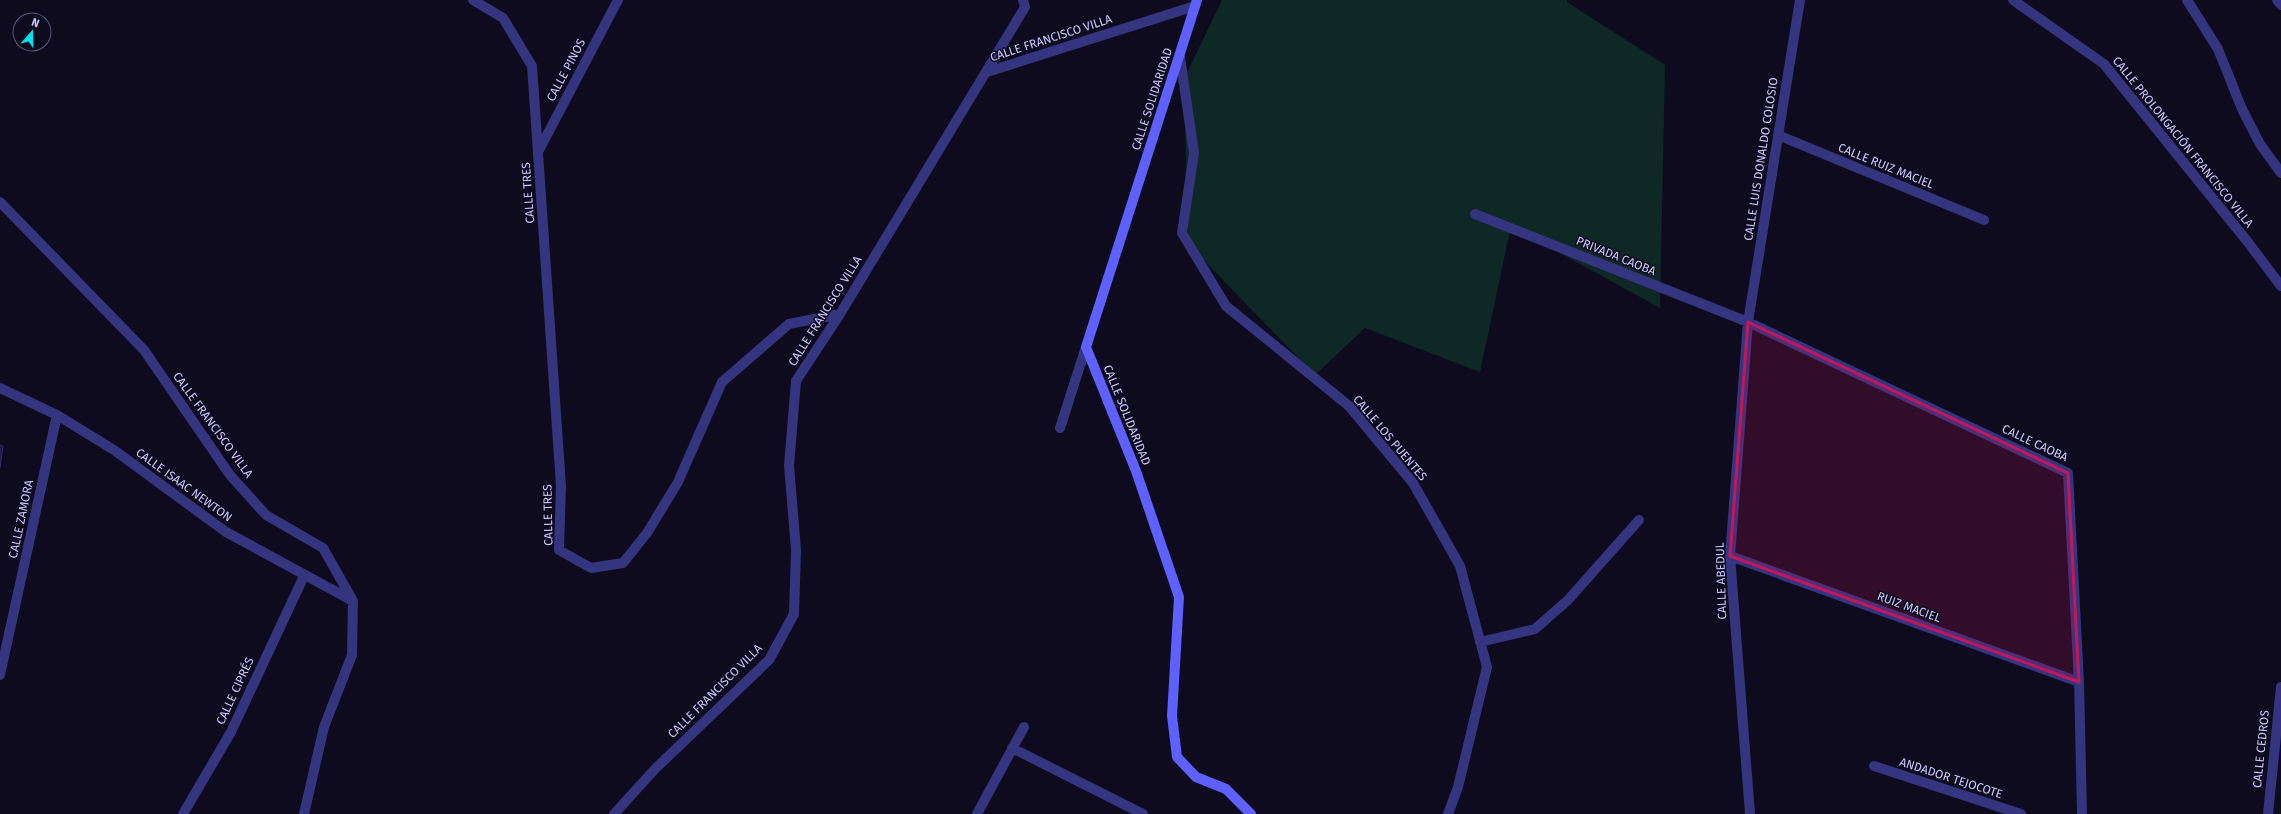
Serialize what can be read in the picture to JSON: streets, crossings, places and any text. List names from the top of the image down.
{
  "streets": {
    "main road": ["CALLE SOLIDARIDAD"],
    "street": [
      "CALLE FRANCISCO VILLA",
      "CALLE PINOS",
      "CALLE PROLONGACIÓN FRANCISCO VILLA",
      "CALLE LUIS DONALDO COLOSIO",
      "CALLE RUIZ MACIEL",
      "CALLE TRES",
      "PRIVADA CAOBA",
      "CALLE LOS PUENTES",
      "CALLE CAOBA",
      "CALLE ISAAC NEWTON",
      "CALLE ZAMORA",
      "CALLE ABEDUL",
      "RUIZ MACIEL",
      "CALLE CIPRÉS",
      "CALLE CEDROS",
      "ANDADOR TEJOCOTE"
    ]
  },
  "crossings": [
    ["CALLE FRANCISCO VILLA", "CALLE SOLIDARIDAD"],
    ["CALLE FRANCISCO VILLA", "CALLE TRES"],
    ["CALLE FRANCISCO VILLA", "CALLE ISAAC NEWTON"],
    ["CALLE PINOS", "CALLE TRES"],
    ["CALLE SOLIDARIDAD", "CALLE LOS PUENTES"],
    ["CALLE LUIS DONALDO COLOSIO", "CALLE RUIZ MACIEL"],
    ["CALLE LUIS DONALDO COLOSIO", "PRIVADA CAOBA"],
    ["CALLE LUIS DONALDO COLOSIO", "CALLE CAOBA"],
    ["CALLE LUIS DONALDO COLOSIO", "CALLE ABEDUL"],
    ["PRIVADA CAOBA", "CALLE CAOBA"],
    ["PRIVADA CAOBA", "CALLE ABEDUL"],
    ["CALLE CAOBA", "CALLE ABEDUL"],
    ["CALLE CAOBA", "RUIZ MACIEL"],
    ["CALLE ISAAC NEWTON", "CALLE ZAMORA"],
    ["CALLE ISAAC NEWTON", "CALLE CIPRÉS"],
    ["CALLE ABEDUL", "RUIZ MACIEL"]
  ],
  "north": "top"
}
